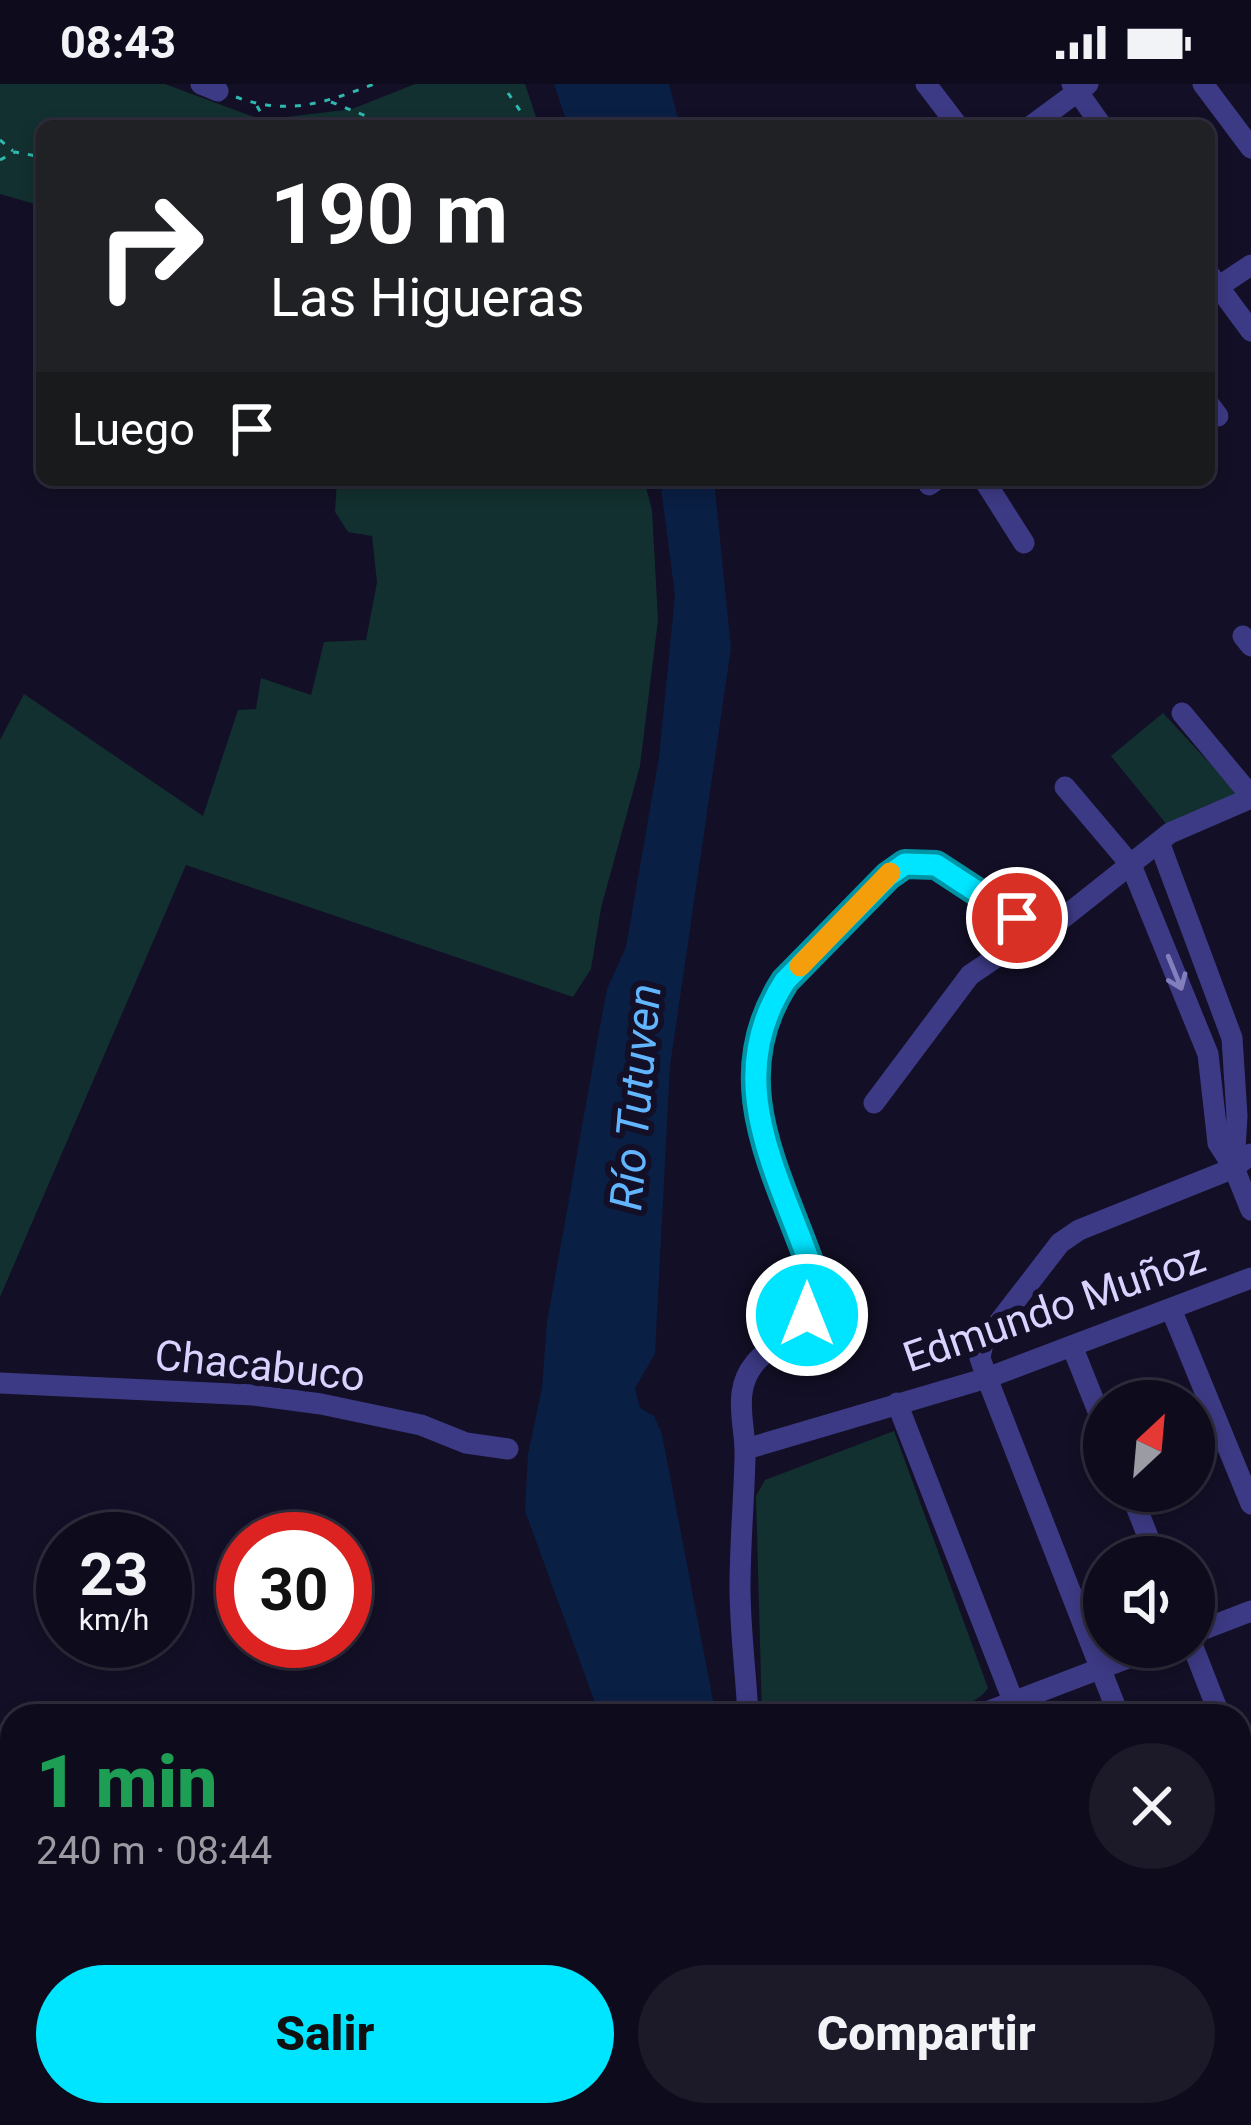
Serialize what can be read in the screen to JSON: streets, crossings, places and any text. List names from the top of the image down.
{
  "streets": {
    "street": ["Edmundo Muñoz", "Chacabuco"]
  },
  "water": ["Río Tutuven"],
  "north": "top right",
  "page": {
    "status": "08:43",
    "turn": ["190 m", "Las Higueras"],
    "then": "Luego",
    "speed": "23 km/h",
    "limit": "30",
    "heading": ["1 min", "240 m · 08:44"],
    "buttons": ["Salir", "Compartir"]
  }
}
